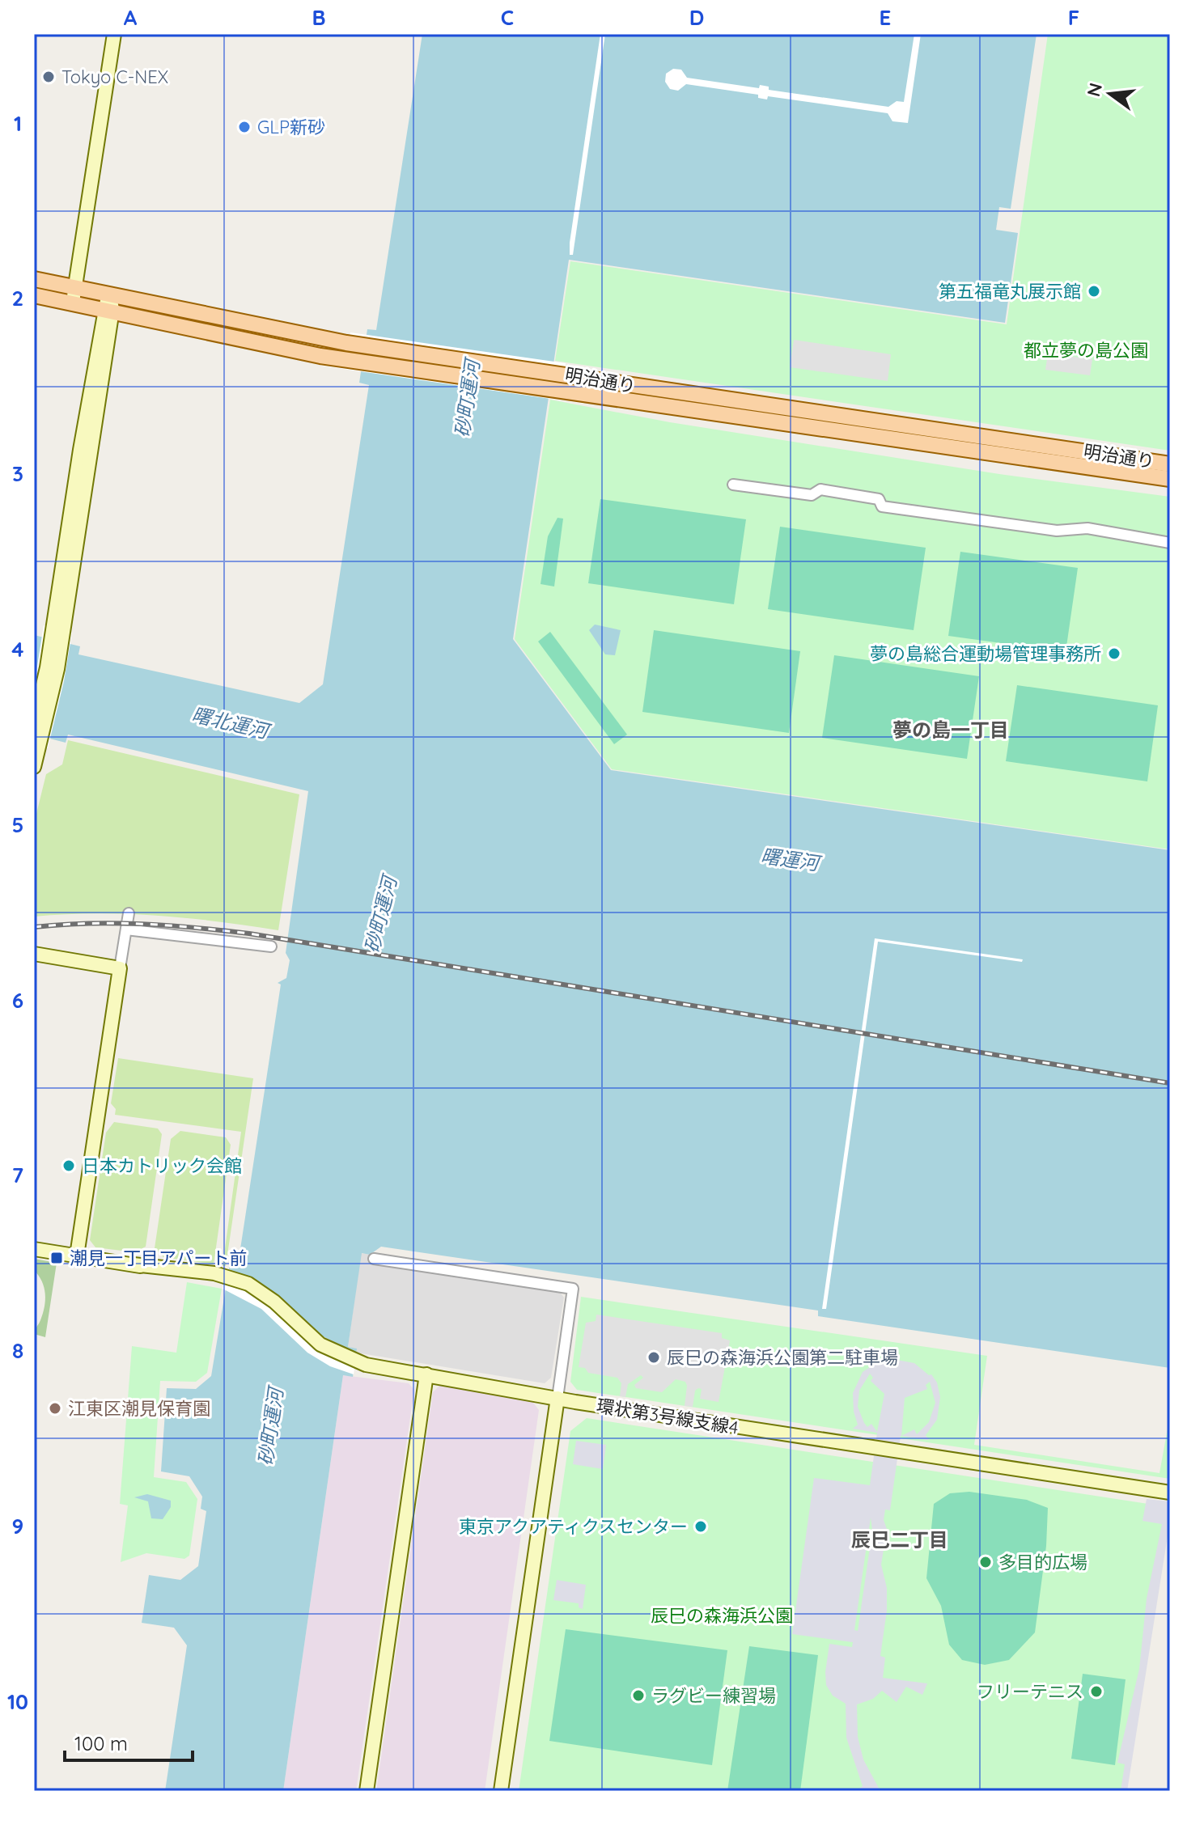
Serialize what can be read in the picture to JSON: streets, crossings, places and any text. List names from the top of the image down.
{
  "streets": {
    "main road": ["明治通り"],
    "street": ["環状第3号線支線4"]
  },
  "districts": ["夢の島一丁目", "辰巳二丁目"],
  "water": ["砂町運河", "曙北運河", "曙運河"],
  "parks": ["都立夢の島公園", "辰巳の森海浜公園"],
  "places": {
    "other": [
      "Tokyo C-NEX",
      "GLP新砂",
      "第五福竜丸展示館",
      "夢の島総合運動場管理事務所",
      "日本カトリック会館",
      "辰巳の森海浜公園第二駐車場",
      "江東区潮見保育園",
      "東京アクアティクスセンター",
      "多目的広場",
      "フリーテニス",
      "ラグビー練習場"
    ],
    "transit": ["潮見一丁目アパート前"]
  },
  "scale_bar": "100 m",
  "north": "left",
  "grid": {
    "columns": [
      "A",
      "B",
      "C",
      "D",
      "E",
      "F"
    ],
    "rows": [
      "1",
      "2",
      "3",
      "4",
      "5",
      "6",
      "7",
      "8",
      "9",
      "10"
    ]
  }
}
